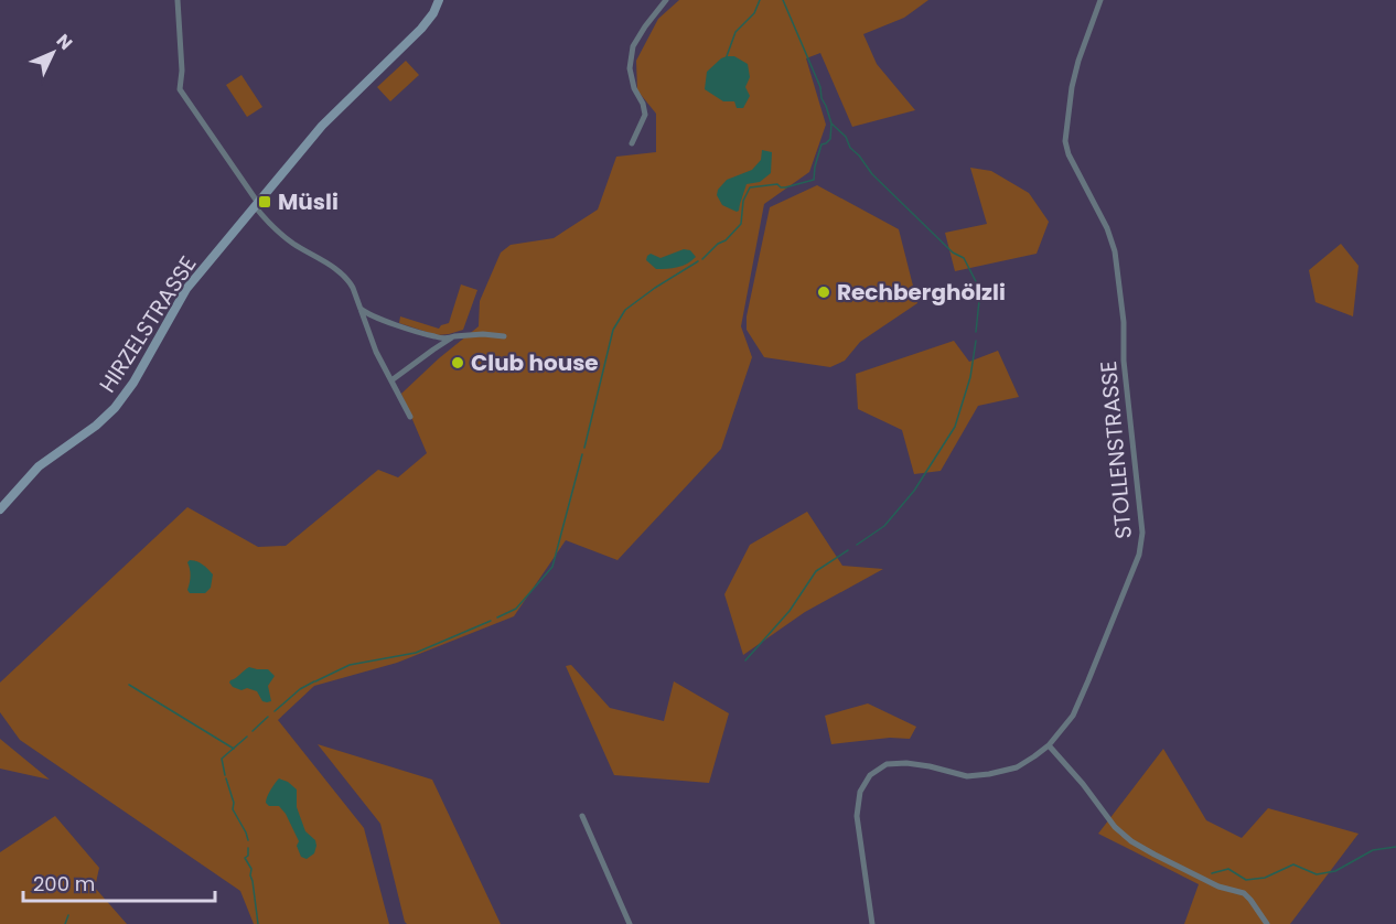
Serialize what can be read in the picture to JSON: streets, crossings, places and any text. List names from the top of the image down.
{
  "streets": {
    "street": ["HIRZELSTRASSE", "STOLLENSTRASSE"]
  },
  "places": {
    "transit": ["Müsli"],
    "other": ["Rechberghölzli", "Club house"]
  },
  "scale_bar": "200 m",
  "north": "top right"
}
